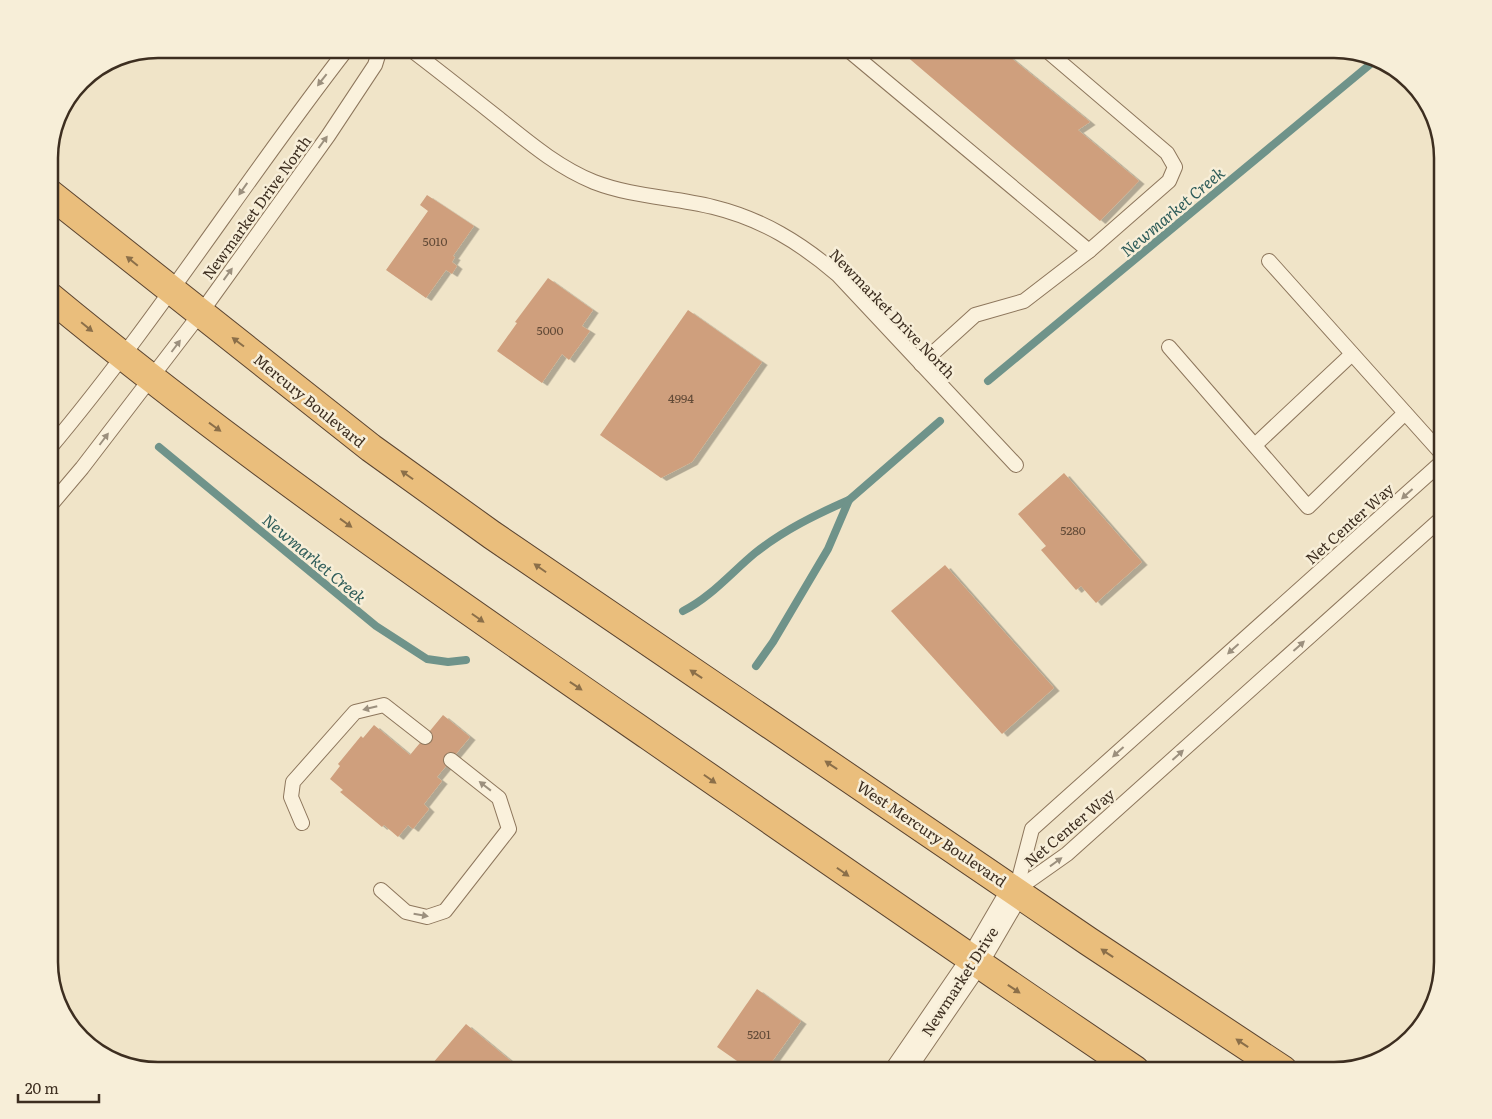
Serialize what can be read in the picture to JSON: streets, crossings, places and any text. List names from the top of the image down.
{
  "streets": {
    "highway": ["Mercury Boulevard", "West Mercury Boulevard"],
    "street": ["Newmarket Drive"],
    "lane": ["Newmarket Drive North", "Net Center Way"]
  },
  "crossings": [
    ["Newmarket Drive North", "Mercury Boulevard"],
    ["Mercury Boulevard", "West Mercury Boulevard"],
    ["Net Center Way", "West Mercury Boulevard"],
    ["Net Center Way", "Newmarket Drive"],
    ["West Mercury Boulevard", "Newmarket Drive"]
  ],
  "water": ["Newmarket Creek"],
  "house_numbers": [
    "5010",
    "5000",
    "4994",
    "5280",
    "5201"
  ],
  "scale_bar": "20 m"
}
